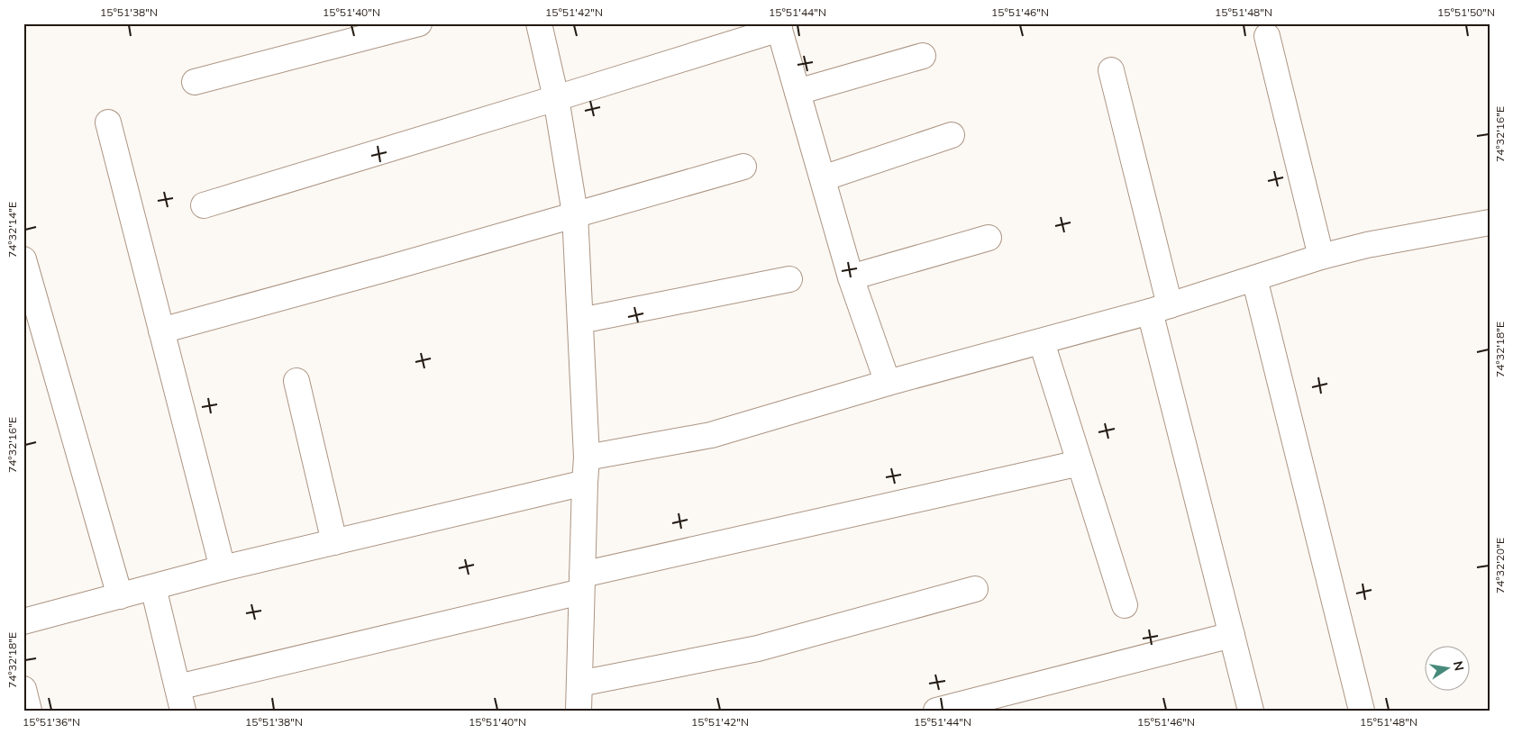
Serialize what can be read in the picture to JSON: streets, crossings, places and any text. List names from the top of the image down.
{
  "north": "right",
  "coordinates": [
    "15°51'38\"N",
    "15°51'40\"N",
    "15°51'42\"N",
    "15°51'44\"N",
    "15°51'46\"N",
    "15°51'48\"N",
    "15°51'50\"N",
    "74°32'16\"E",
    "74°32'14\"E",
    "74°32'18\"E",
    "74°32'20\"E",
    "15°51'36\"N"
  ]
}
